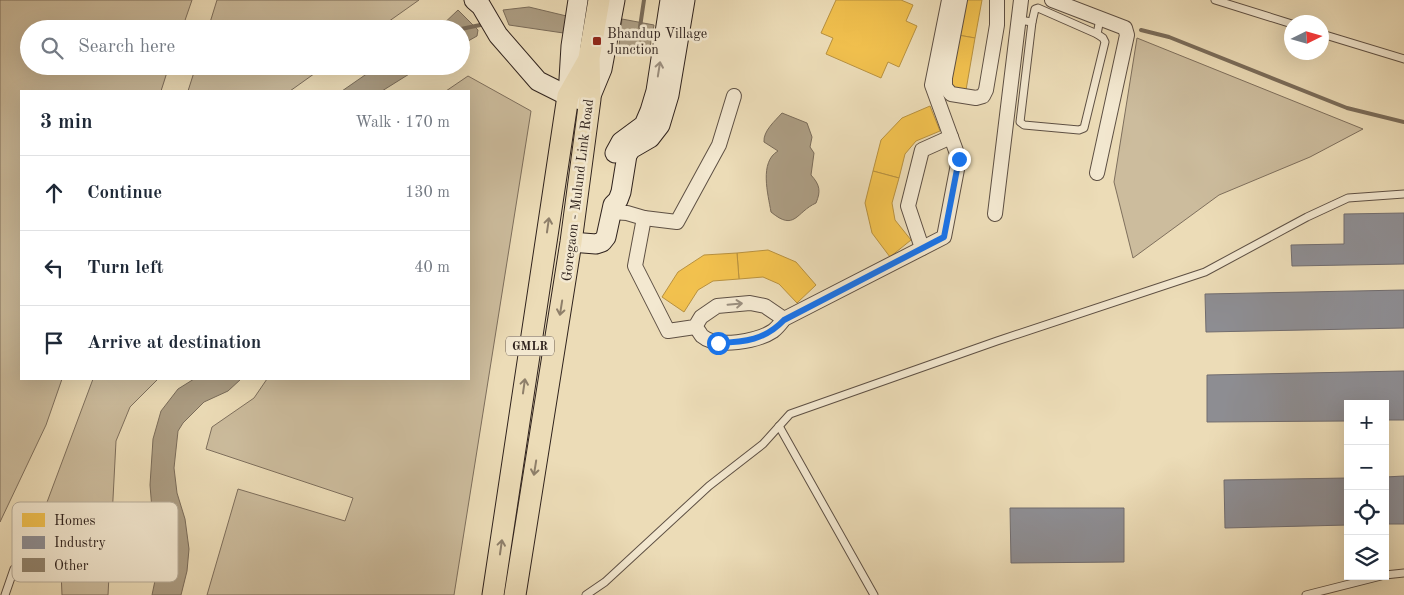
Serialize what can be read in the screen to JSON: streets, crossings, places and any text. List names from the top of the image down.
{
  "streets": {
    "main road": ["Goregaon - Mulund Link Road", "GMLR"]
  },
  "places": {
    "transit": ["Bhandup Village Junction"]
  },
  "legend": ["Homes", "Industry", "Other"],
  "north": "right",
  "page": {
    "search": "Search here",
    "heading": ["3 min", "Walk · 170 m"],
    "list": [
      ["Continue", "130 m"],
      ["Turn left", "40 m"],
      "Arrive at destination"
    ],
    "map_buttons": ["+", "−"]
  }
}
